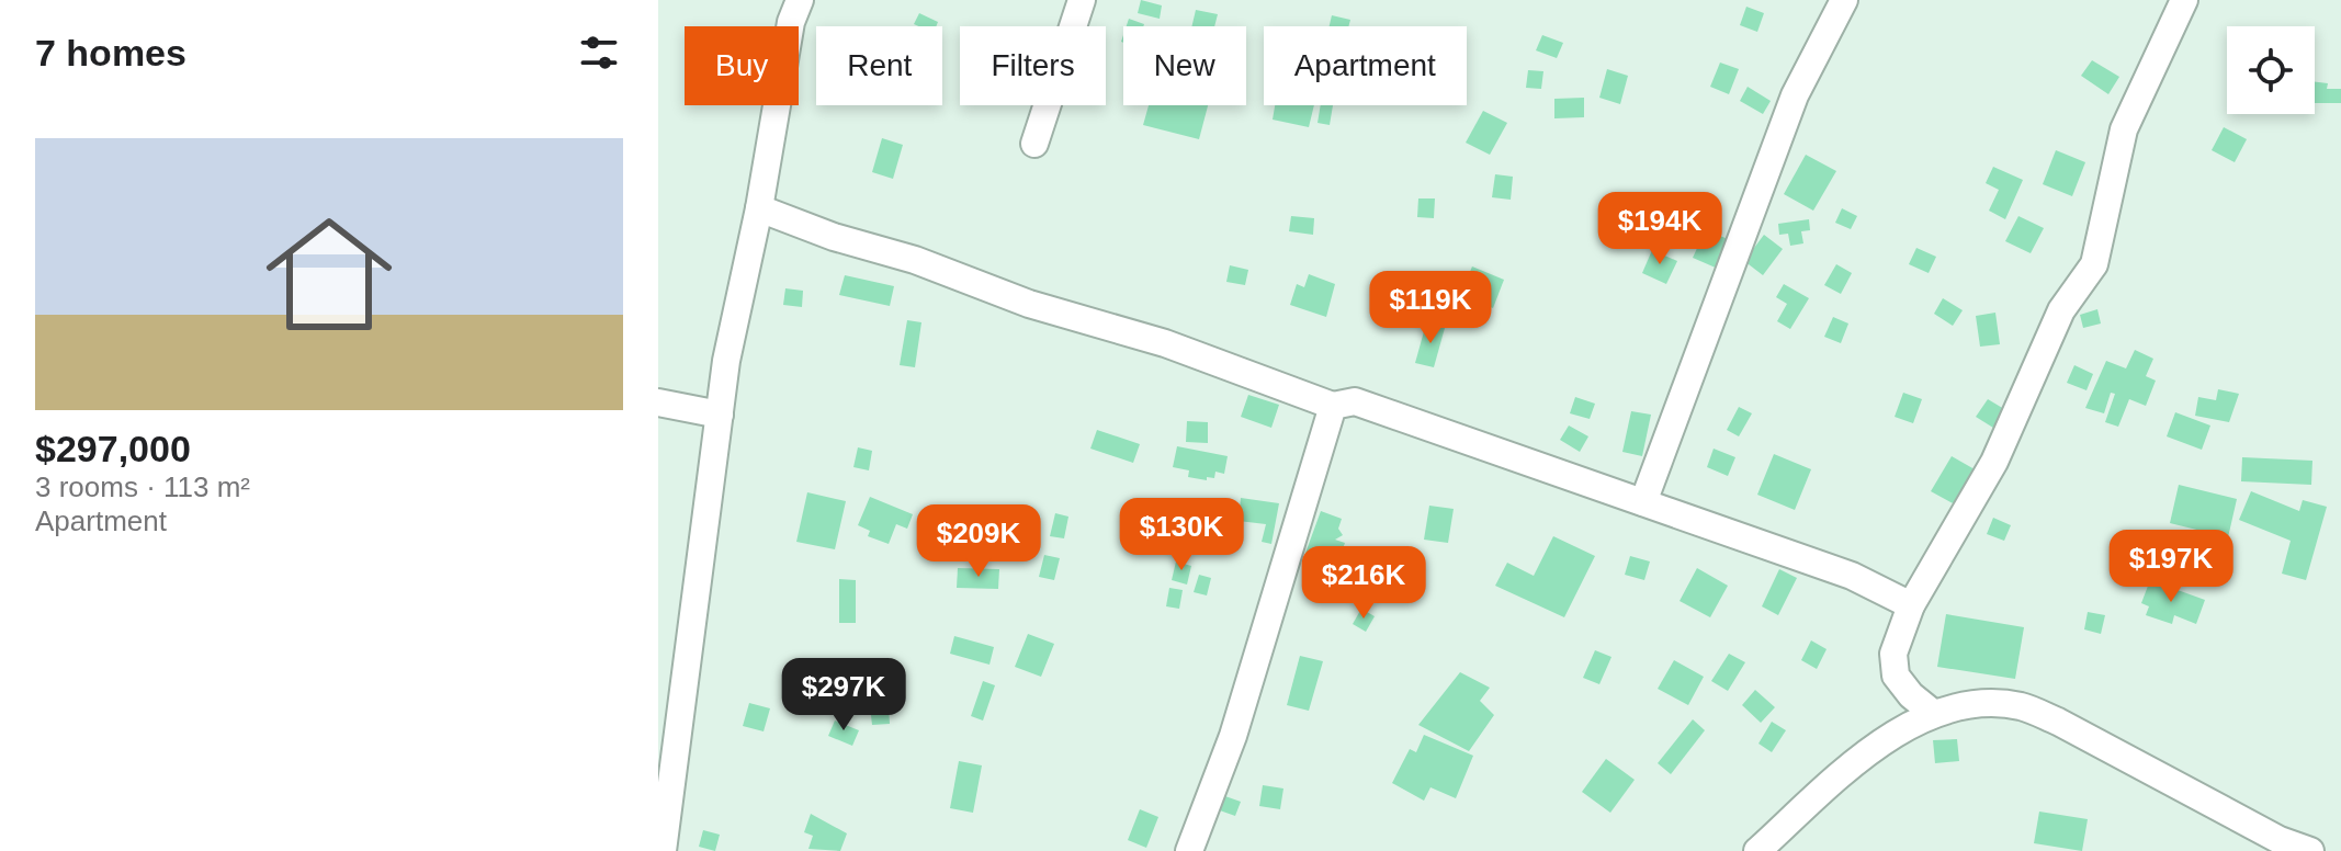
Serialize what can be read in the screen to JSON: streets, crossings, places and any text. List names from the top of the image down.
{
  "page": {
    "heading": "7 homes",
    "chip": [
      "Buy",
      "Rent",
      "Filters",
      "New",
      "Apartment"
    ],
    "list": [
      {
        "name": "$297,000",
        "note": "3 rooms · 113 m² · Apartment"
      }
    ],
    "price": [
      "$194K",
      "$119K",
      "$130K",
      "$209K",
      "$197K",
      "$216K",
      "$297K"
    ]
  }
}
